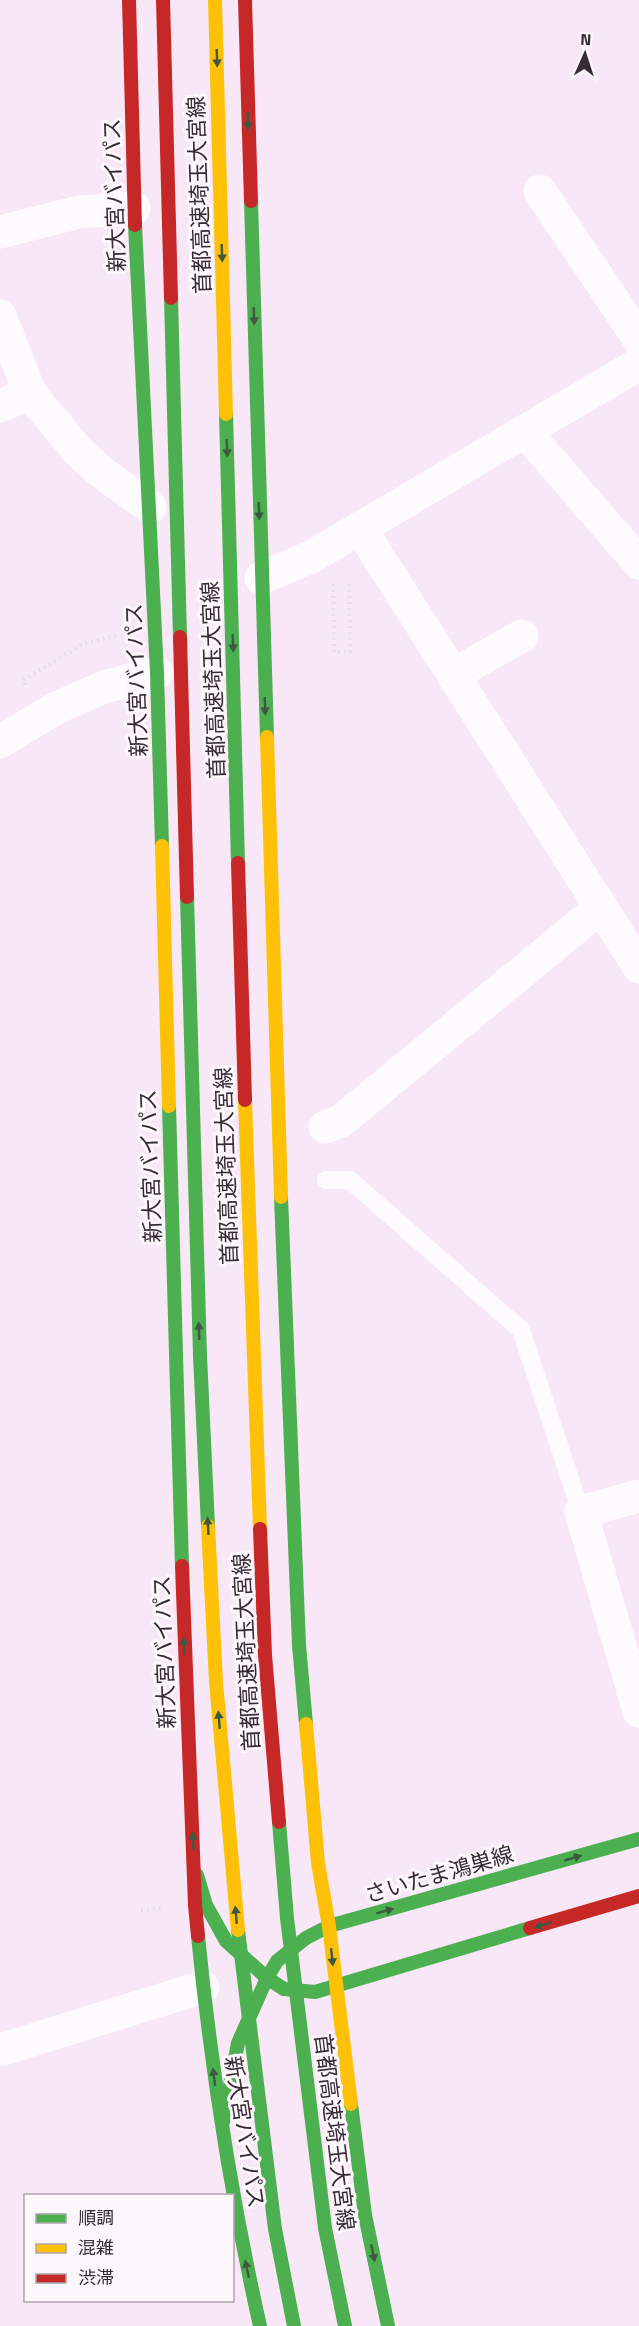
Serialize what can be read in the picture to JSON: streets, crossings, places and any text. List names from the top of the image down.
{
  "streets": {
    "main road": ["新大宮バイパス", "首都高速埼玉大宮線", "さいたま鴻巣線"]
  },
  "crossings": [
    ["新大宮バイパス", "さいたま鴻巣線"]
  ],
  "legend": ["順調", "混雑", "渋滞"],
  "north": "top"
}
